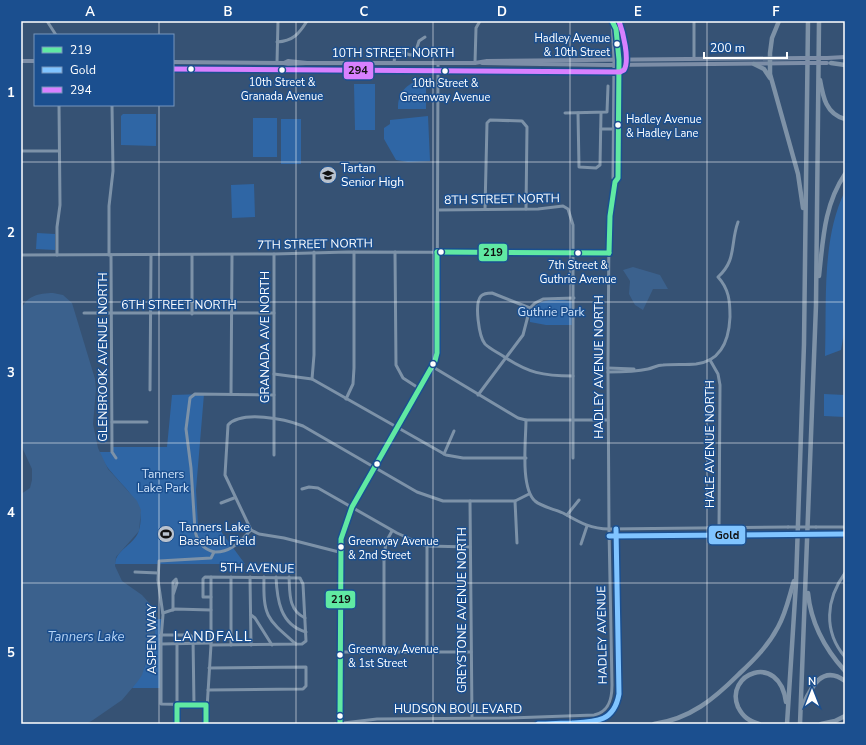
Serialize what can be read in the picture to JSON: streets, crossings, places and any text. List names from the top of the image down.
{
  "streets": {
    "main road": ["10TH STREET NORTH"],
    "street": [
      "8TH STREET NORTH",
      "7TH STREET NORTH",
      "6TH STREET NORTH",
      "GRANADA AVE NORTH",
      "GLENBROOK AVENUE NORTH",
      "HADLEY AVENUE NORTH",
      "HALE AVENUE NORTH",
      "5TH AVENUE",
      "GREYSTONE AVENUE NORTH",
      "HADLEY AVENUE",
      "ASPEN WAY",
      "HUDSON BOULEVARD"
    ]
  },
  "crossings": [
    ["10TH STREET NORTH", "HADLEY AVENUE NORTH"],
    ["8TH STREET NORTH", "7TH STREET NORTH"],
    ["7TH STREET NORTH", "GRANADA AVE NORTH"],
    ["7TH STREET NORTH", "GLENBROOK AVENUE NORTH"],
    ["7TH STREET NORTH", "HADLEY AVENUE NORTH"],
    ["6TH STREET NORTH", "GRANADA AVE NORTH"],
    ["6TH STREET NORTH", "GLENBROOK AVENUE NORTH"],
    ["HADLEY AVENUE NORTH", "HADLEY AVENUE"],
    ["GREYSTONE AVENUE NORTH", "HUDSON BOULEVARD"],
    ["HADLEY AVENUE", "HUDSON BOULEVARD"]
  ],
  "districts": ["LANDFALL"],
  "water": ["Tanners Lake"],
  "parks": ["Guthrie Park", "Tanners Lake Park"],
  "places": {
    "other": [
      "Hadley Avenue & 10th Street",
      "10th Street & Granada Avenue",
      "10th Street & Greenway Avenue",
      "Hadley Avenue & Hadley Lane",
      "7th Street & Guthrie Avenue",
      "Greenway Avenue & 2nd Street",
      "Greenway Avenue & 1st Street"
    ],
    "school or university": ["Tartan Senior High"],
    "sports": ["Tanners Lake Baseball Field"]
  },
  "lines": ["transit line 219", "transit line 294", "transit line Gold"],
  "legend": ["219", "Gold", "294"],
  "scale_bar": "200 m",
  "north": "top",
  "grid": {
    "columns": [
      "A",
      "B",
      "C",
      "D",
      "E",
      "F"
    ],
    "rows": [
      "1",
      "2",
      "3",
      "4",
      "5"
    ]
  }
}
